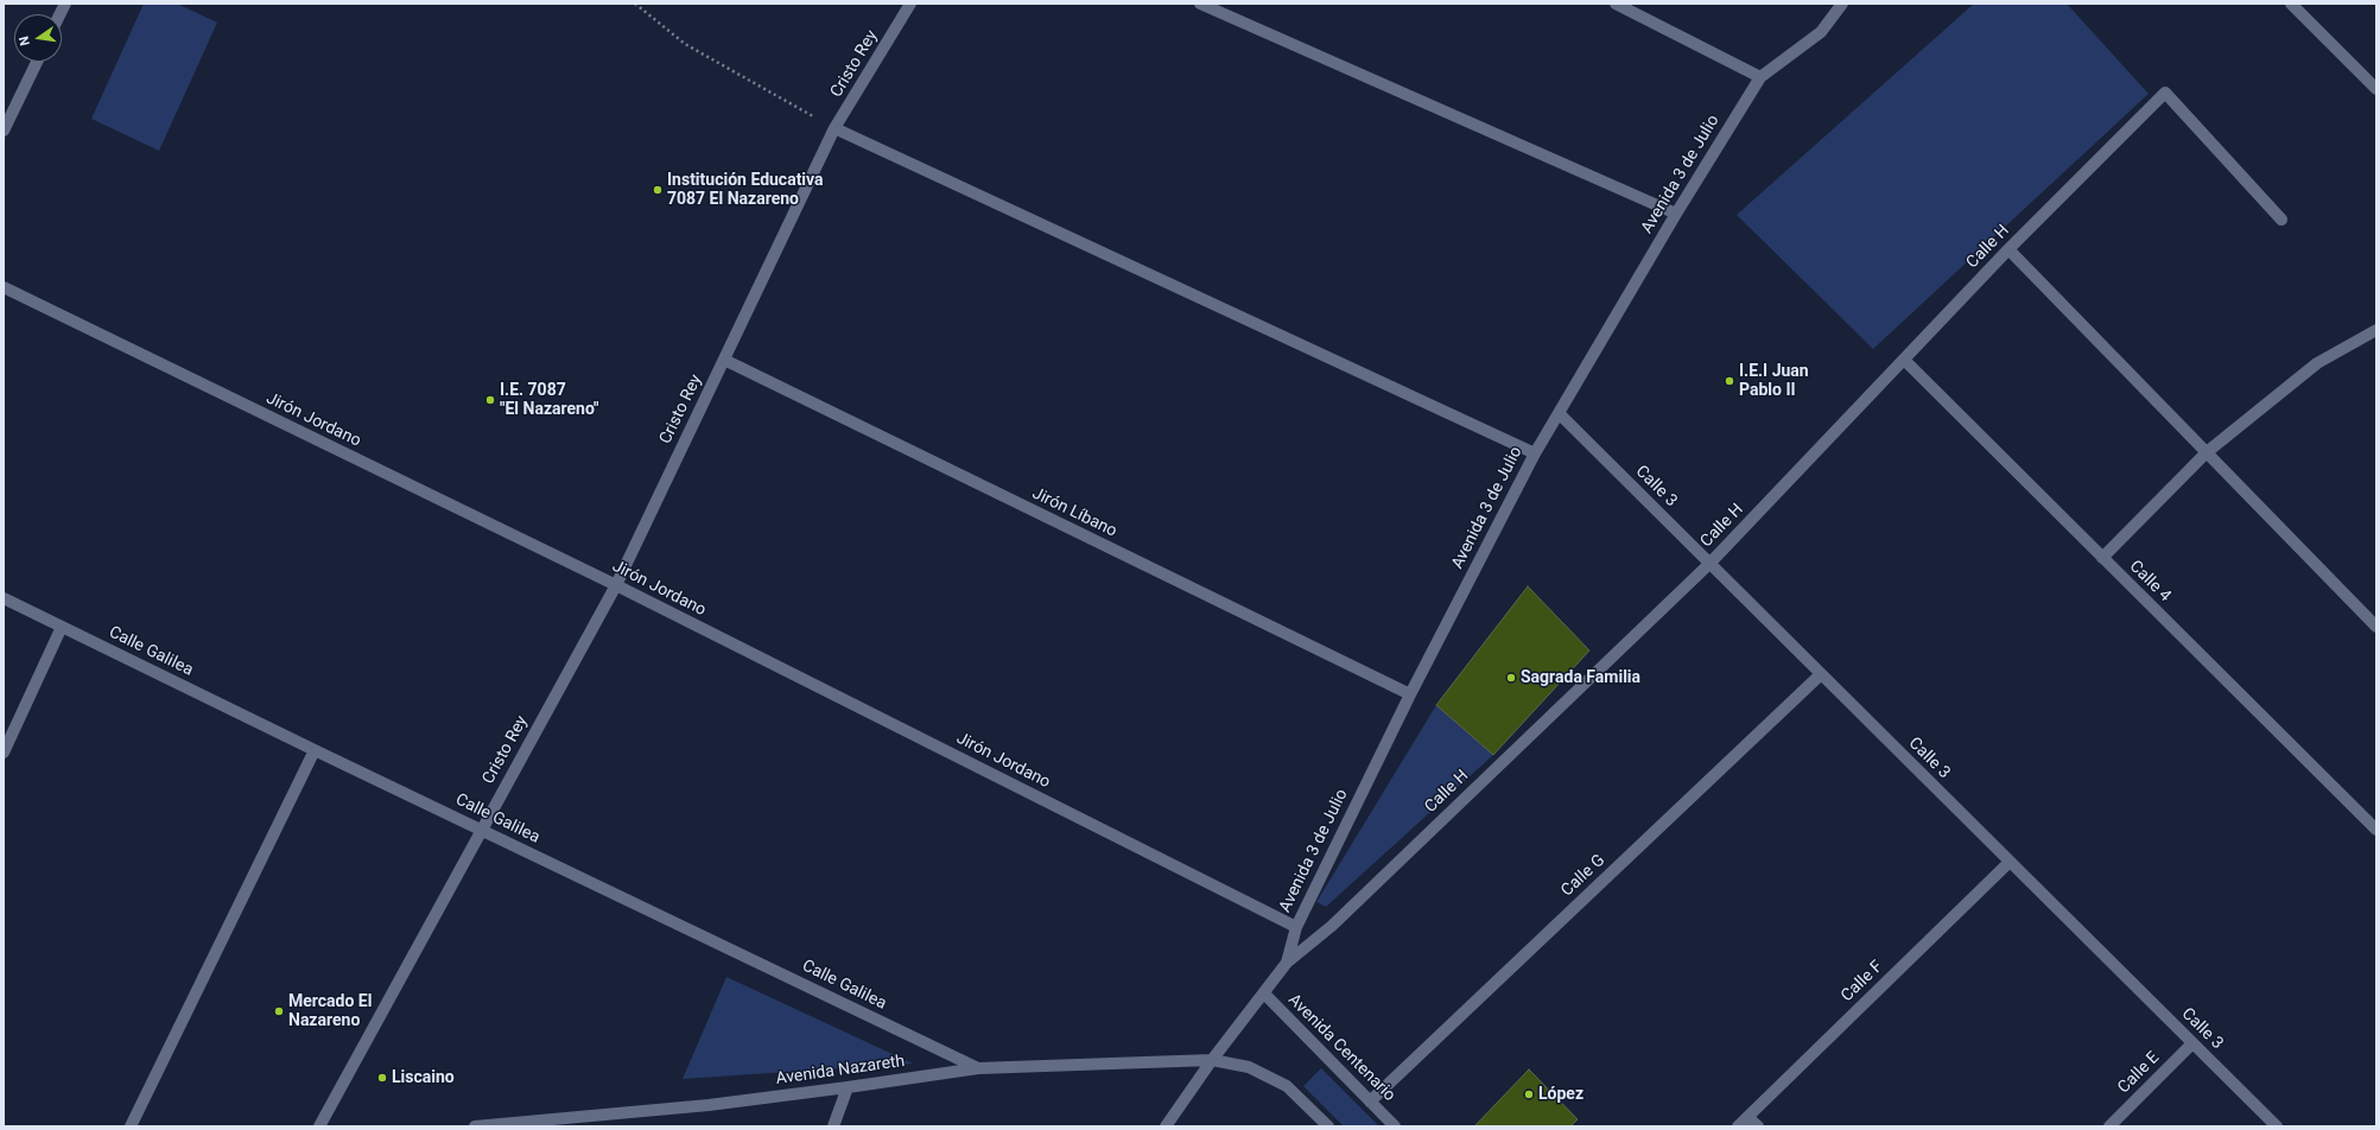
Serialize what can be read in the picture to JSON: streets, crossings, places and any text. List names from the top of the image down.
{
  "streets": {
    "street": [
      "Cristo Rey",
      "Avenida 3 de Julio",
      "Calle H",
      "Jirón Jordano",
      "Calle 3",
      "Jirón Líbano",
      "Calle 4",
      "Calle Galilea",
      "Calle G",
      "Calle F",
      "Avenida Centenario",
      "Avenida Nazareth",
      "Calle E"
    ]
  },
  "crossings": [
    ["Cristo Rey", "Jirón Jordano"],
    ["Cristo Rey", "Jirón Líbano"],
    ["Cristo Rey", "Calle Galilea"],
    ["Avenida 3 de Julio", "Calle H"],
    ["Avenida 3 de Julio", "Jirón Jordano"],
    ["Avenida 3 de Julio", "Calle 3"],
    ["Avenida 3 de Julio", "Jirón Líbano"],
    ["Avenida 3 de Julio", "Avenida Centenario"],
    ["Avenida 3 de Julio", "Avenida Nazareth"],
    ["Calle H", "Calle 3"],
    ["Calle H", "Calle 4"],
    ["Calle 3", "Calle G"],
    ["Calle 3", "Calle F"],
    ["Calle 3", "Calle E"],
    ["Calle Galilea", "Avenida Nazareth"],
    ["Calle G", "Avenida Centenario"]
  ],
  "places": [
    "Institución Educativa 7087 El Nazareno",
    "I.E.I Juan Pablo II",
    "I.E. 7087 \"El Nazareno\"",
    "Sagrada Familia",
    "Mercado El Nazareno",
    "Liscaino",
    "López"
  ],
  "north": "left"
}
